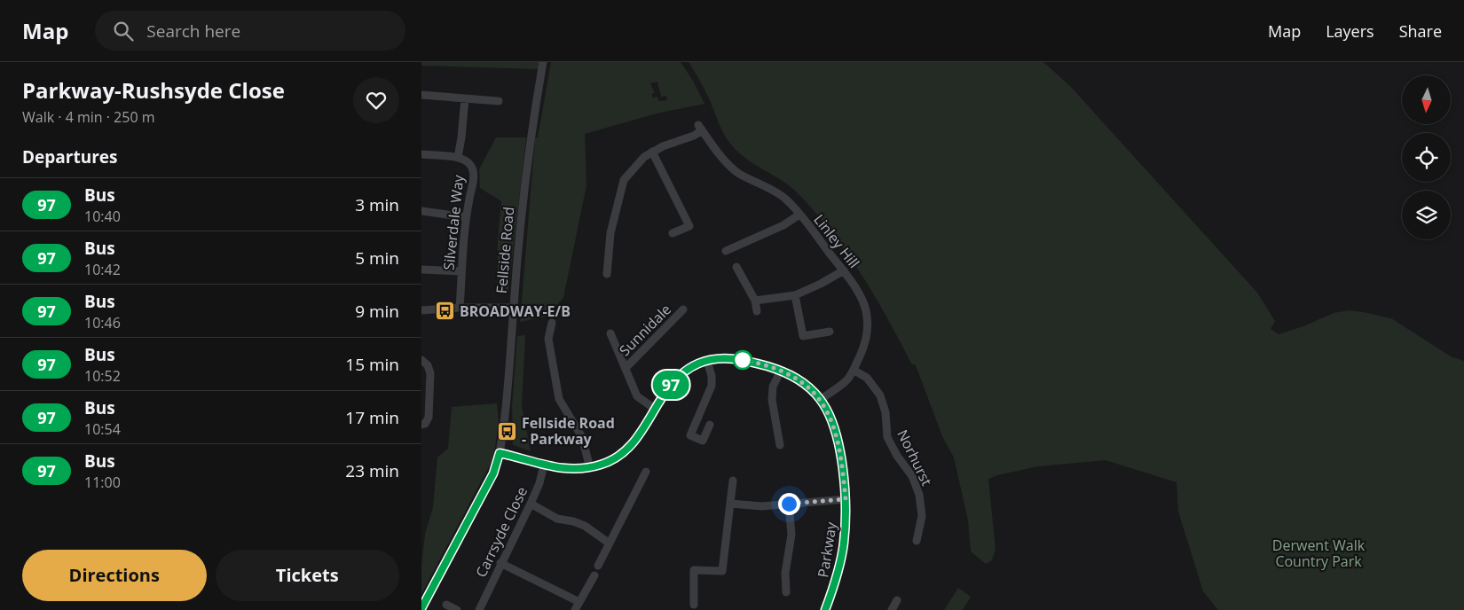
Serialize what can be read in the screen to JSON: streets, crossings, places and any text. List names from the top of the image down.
{
  "streets": {
    "street": [
      "Silverdale Way",
      "Linley Hill",
      "Fellside Road",
      "Sunnidale",
      "Norhurst",
      "Carrsyde Close",
      "Parkway"
    ]
  },
  "crossings": [
    ["Linley Hill", "Norhurst"],
    ["Linley Hill", "Parkway"],
    ["Fellside Road", "Parkway"],
    ["Sunnidale", "Parkway"],
    ["Carrsyde Close", "Parkway"]
  ],
  "parks": ["Derwent Walk Country Park"],
  "places": {
    "bus stop": ["BROADWAY-E/B", "Fellside Road - Parkway"]
  },
  "lines": ["bus line 97"],
  "north": "bottom",
  "page": {
    "header": "Map",
    "search": "Search here",
    "nav": ["Map", "Layers", "Share"],
    "heading": [
      ["Parkway-Rushsyde Close", "Walk · 4 min · 250 m"],
      "Departures"
    ],
    "on_map": "97",
    "list": [
      {
        "mark": "97",
        "name": "Bus",
        "note": "10:40",
        "value": "3 min"
      },
      {
        "mark": "97",
        "name": "Bus",
        "note": "10:42",
        "value": "5 min"
      },
      {
        "mark": "97",
        "name": "Bus",
        "note": "10:46",
        "value": "9 min"
      },
      {
        "mark": "97",
        "name": "Bus",
        "note": "10:52",
        "value": "15 min"
      },
      {
        "mark": "97",
        "name": "Bus",
        "note": "10:54",
        "value": "17 min"
      },
      {
        "mark": "97",
        "name": "Bus",
        "note": "11:00",
        "value": "23 min"
      }
    ],
    "buttons": ["Directions", "Tickets"]
  }
}
